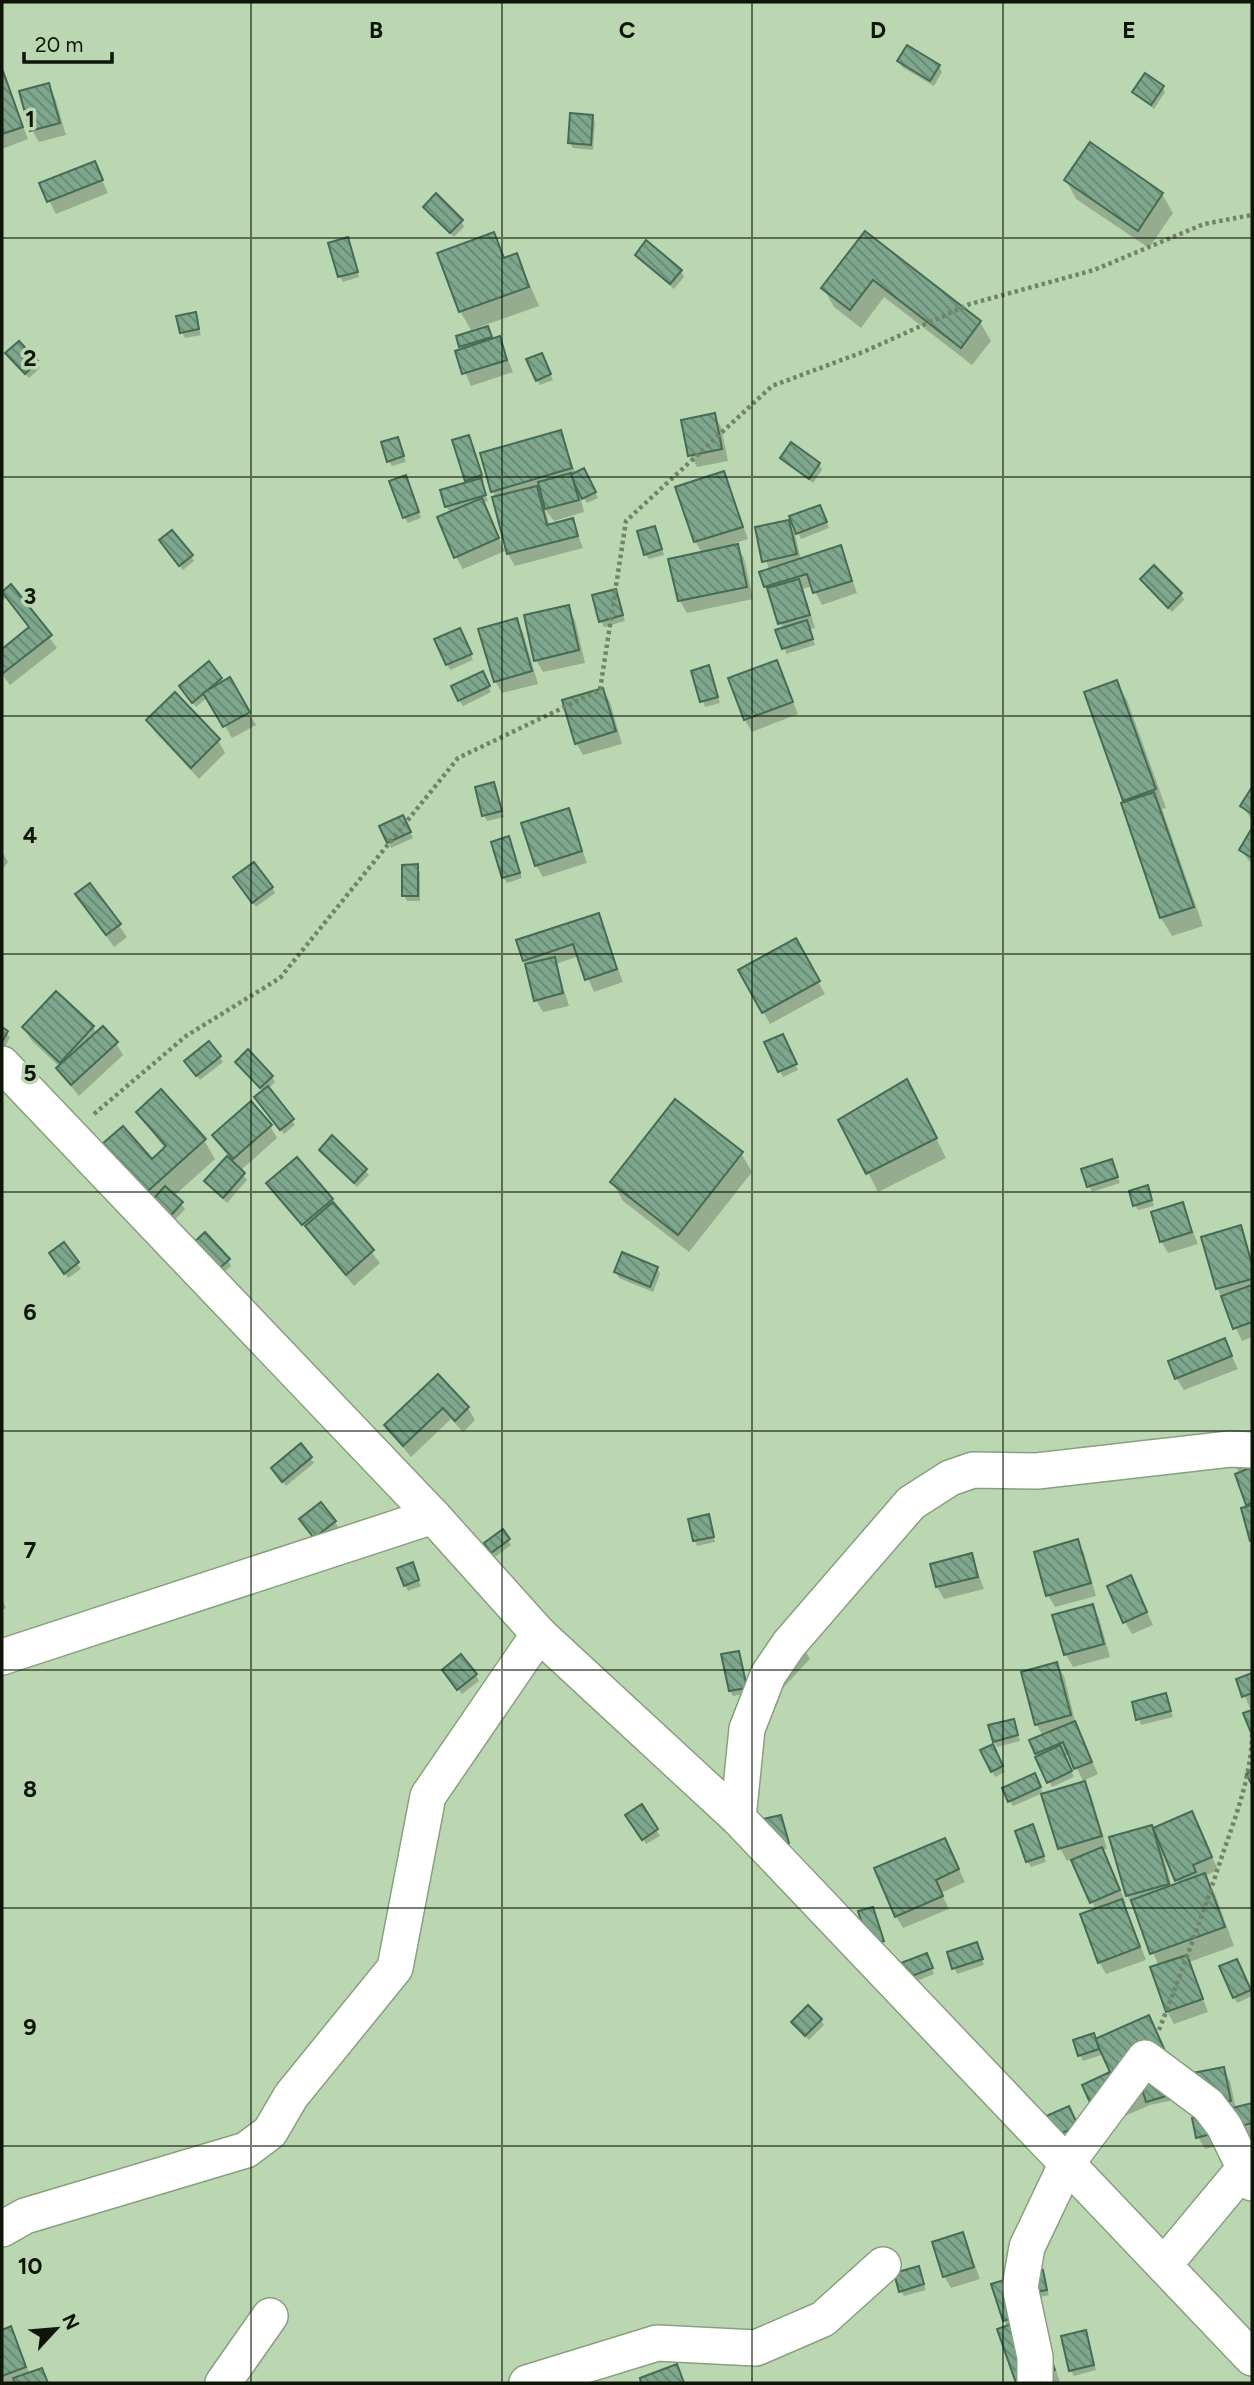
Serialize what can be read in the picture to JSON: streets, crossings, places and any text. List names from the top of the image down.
{
  "scale_bar": "20 m",
  "north": "top right",
  "grid": {
    "columns": [
      "B",
      "C",
      "D",
      "E"
    ],
    "rows": [
      "1",
      "2",
      "3",
      "4",
      "5",
      "6",
      "7",
      "8",
      "9",
      "10"
    ]
  }
}
